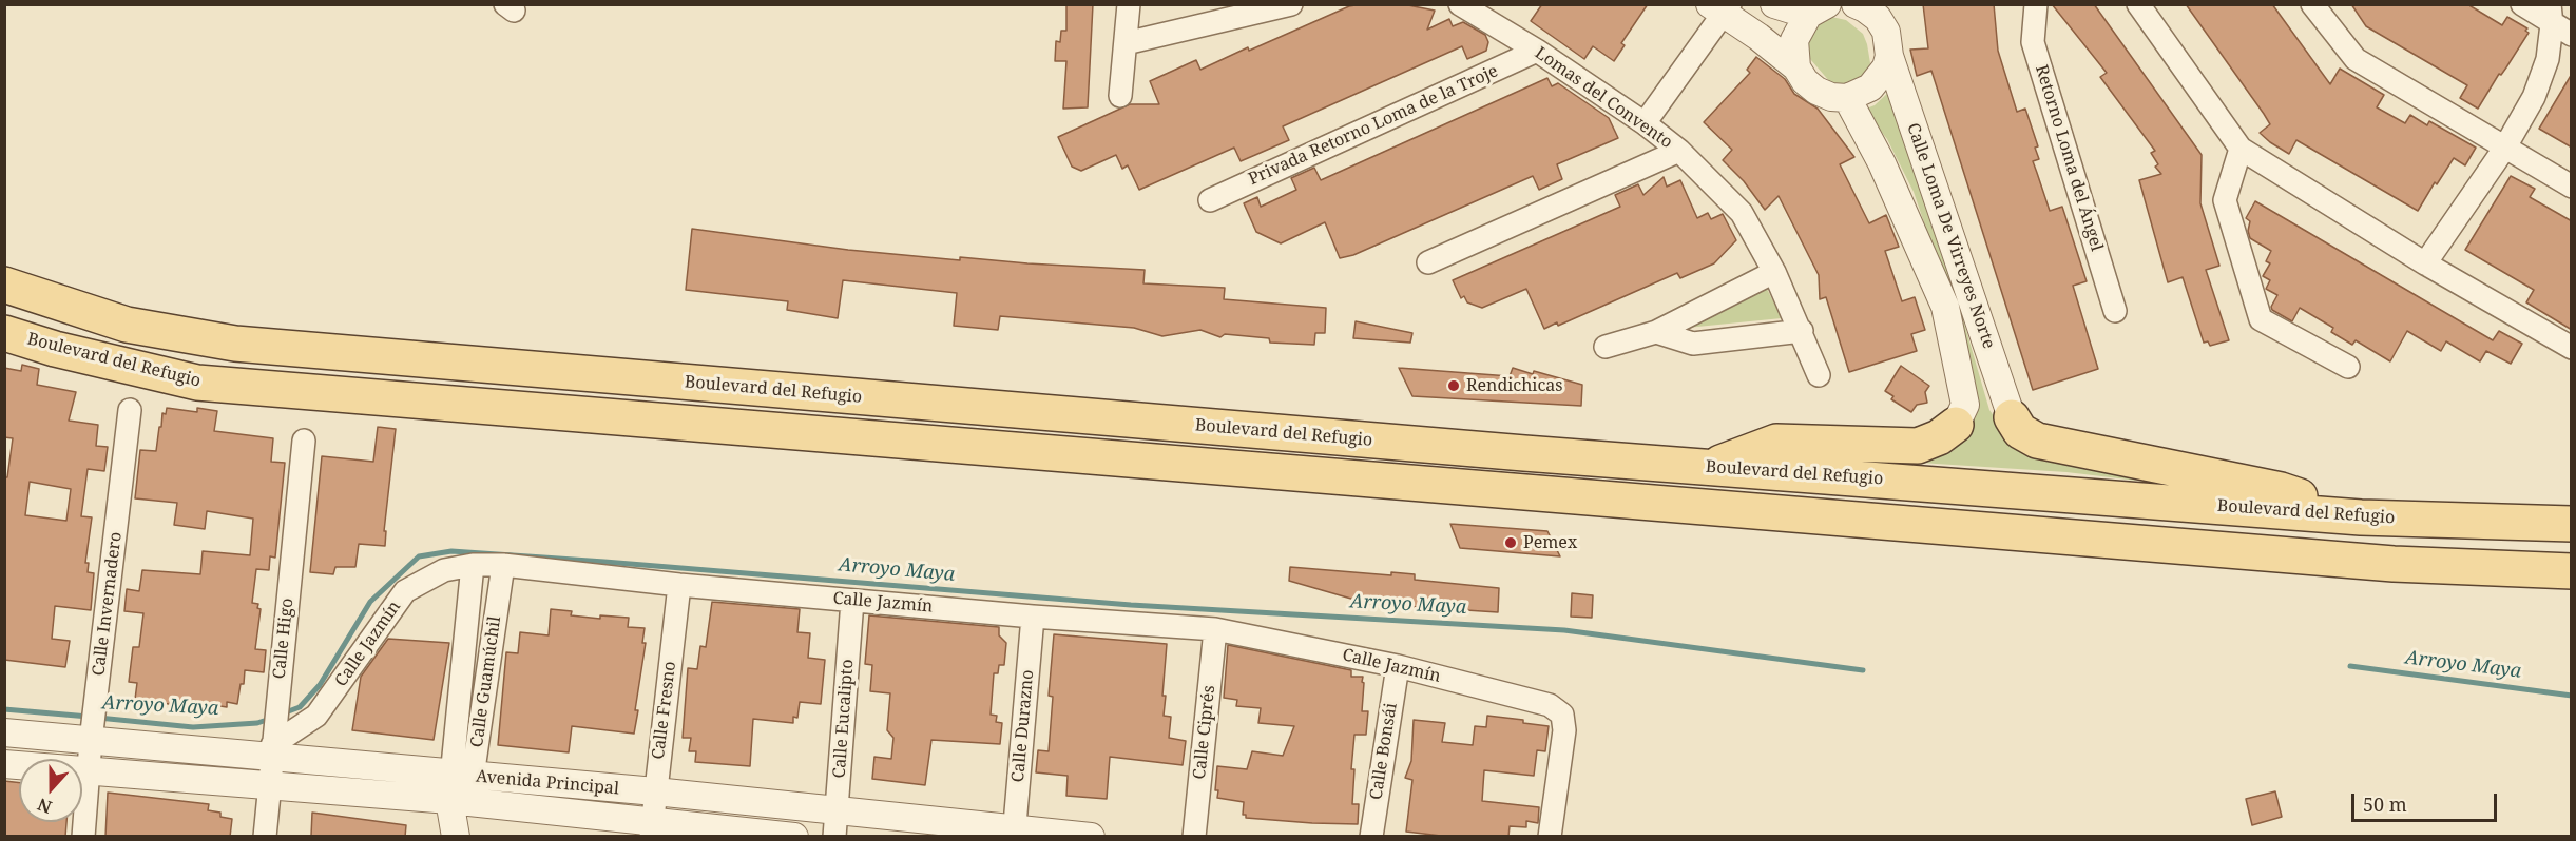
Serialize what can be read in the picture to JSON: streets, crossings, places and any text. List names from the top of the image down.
{
  "streets": {
    "main road": ["Boulevard del Refugio"],
    "street": [
      "Lomas del Convento",
      "Privada Retorno Loma de la Troje",
      "Retorno Loma del Ángel",
      "Calle Loma De Virreyes Norte",
      "Calle Jazmín",
      "Calle Invernadero",
      "Calle Higo",
      "Calle Guamúchil",
      "Calle Fresno",
      "Calle Eucalipto",
      "Calle Durazno",
      "Calle Ciprés",
      "Calle Bonsái",
      "Avenida Principal"
    ]
  },
  "crossings": [
    ["Lomas del Convento", "Privada Retorno Loma de la Troje"],
    ["Calle Jazmín", "Calle Higo"],
    ["Calle Jazmín", "Calle Guamúchil"],
    ["Calle Jazmín", "Calle Fresno"],
    ["Calle Jazmín", "Calle Eucalipto"],
    ["Calle Jazmín", "Calle Durazno"],
    ["Calle Jazmín", "Calle Ciprés"],
    ["Calle Jazmín", "Calle Bonsái"],
    ["Calle Jazmín", "Avenida Principal"],
    ["Calle Invernadero", "Avenida Principal"],
    ["Calle Higo", "Avenida Principal"],
    ["Calle Guamúchil", "Avenida Principal"],
    ["Calle Fresno", "Avenida Principal"],
    ["Calle Eucalipto", "Avenida Principal"],
    ["Calle Durazno", "Avenida Principal"]
  ],
  "water": ["Arroyo Maya"],
  "places": ["Rendichicas", "Pemex"],
  "scale_bar": "50 m",
  "north": "bottom"
}
